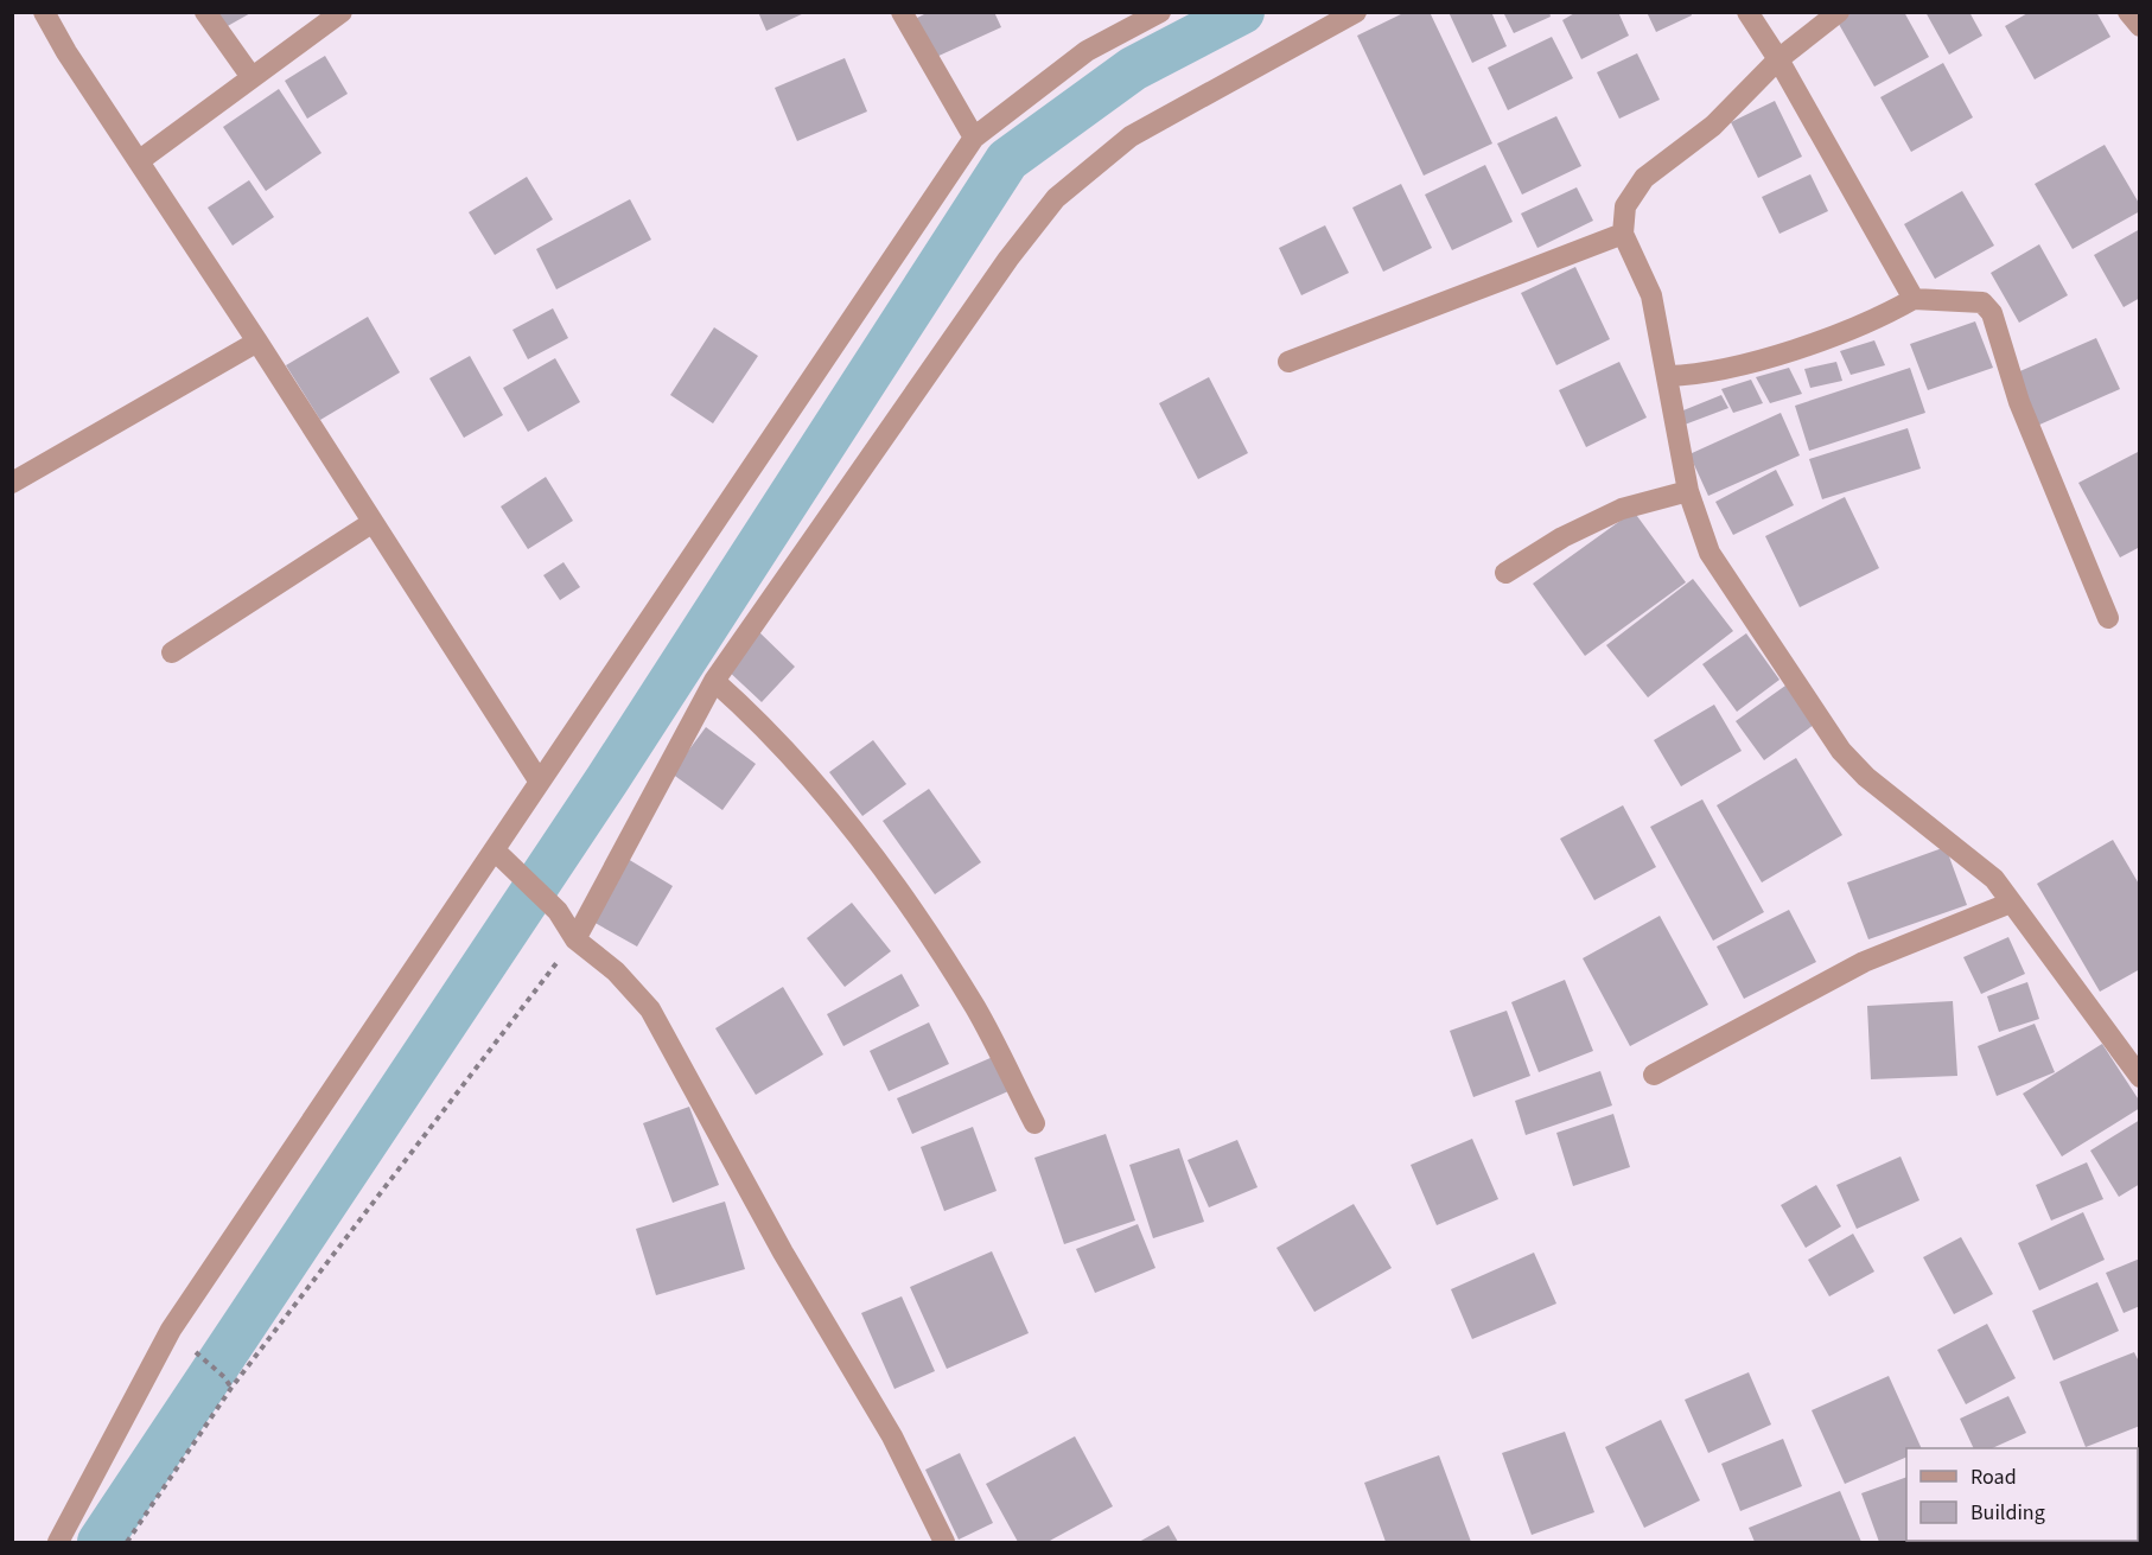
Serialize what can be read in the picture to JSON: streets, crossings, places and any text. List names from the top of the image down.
{
  "legend": ["Road", "Building"]
}
